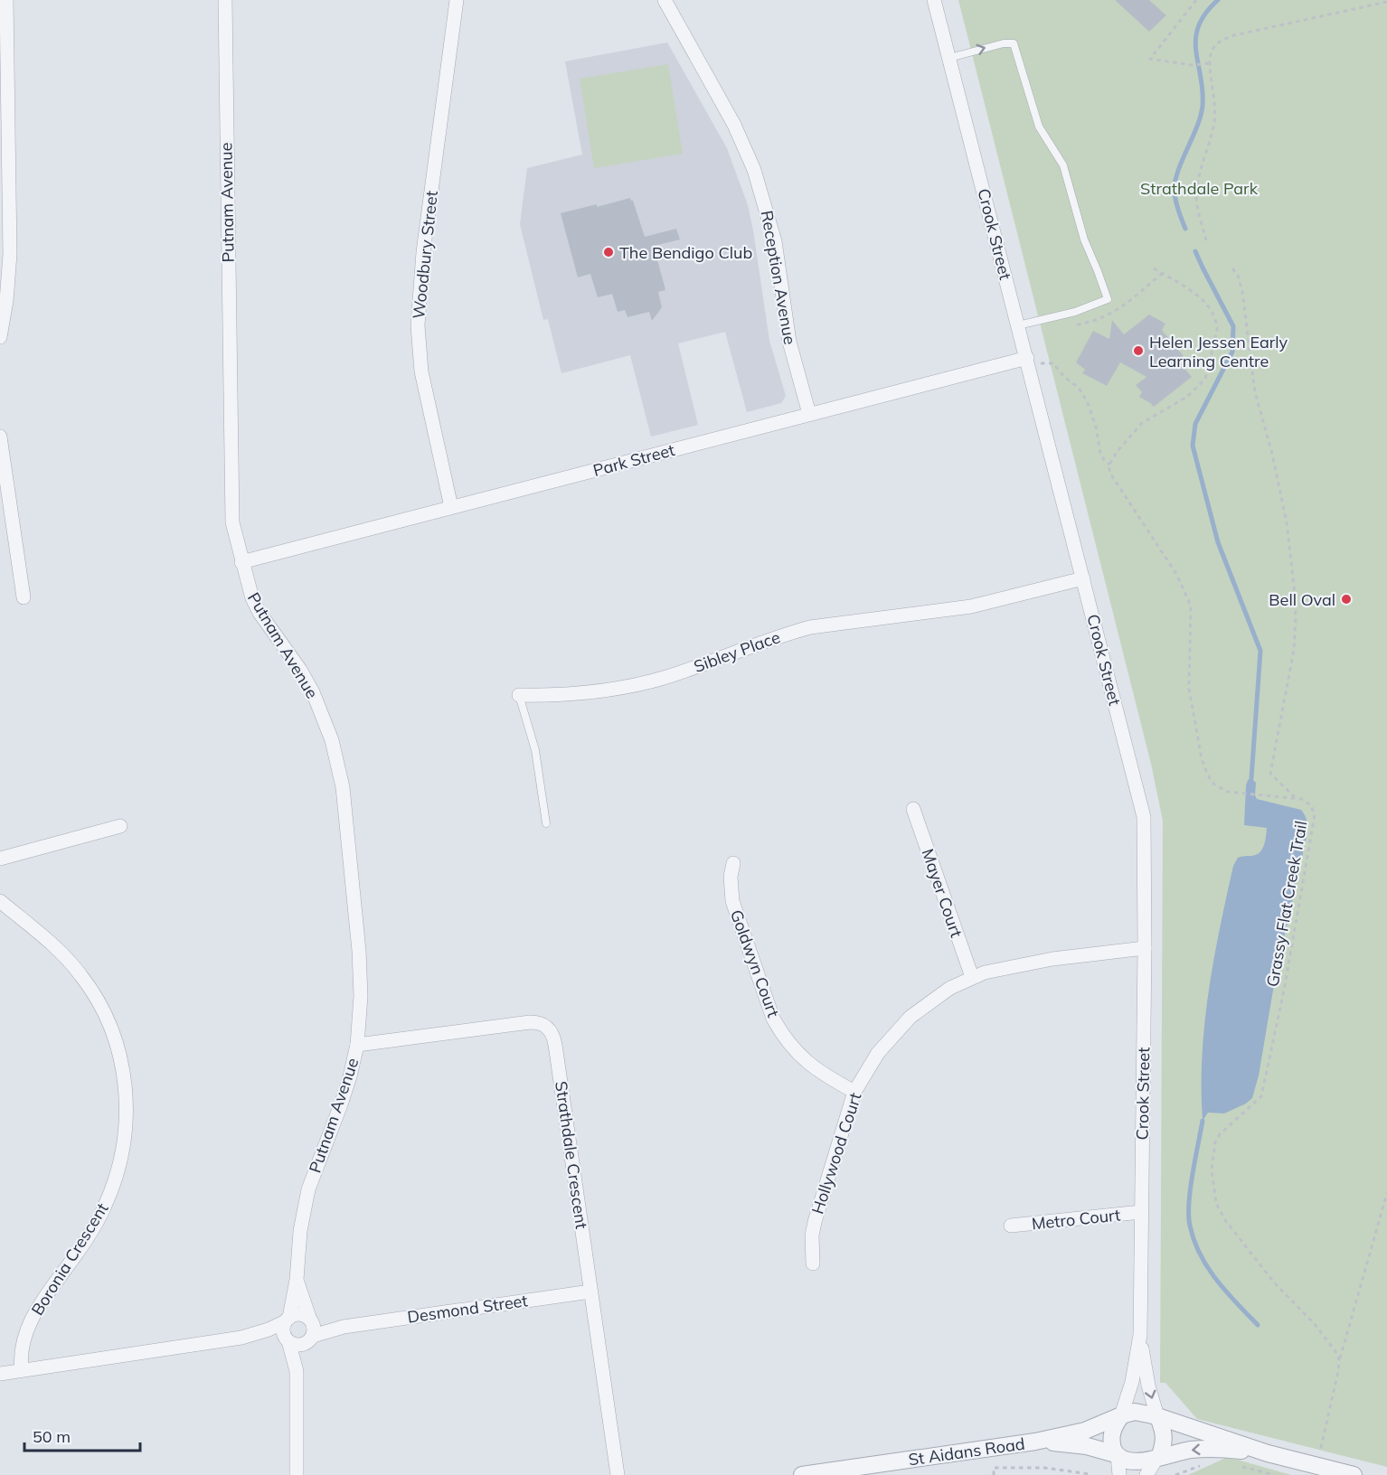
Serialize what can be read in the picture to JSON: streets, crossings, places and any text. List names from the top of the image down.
{
  "streets": {
    "street": [
      "Putnam Avenue",
      "Crook Street",
      "Woodbury Street",
      "Reception Avenue",
      "Park Street",
      "Sibley Place",
      "Mayer Court",
      "Goldwyn Court",
      "Hollywood Court",
      "Strathdale Crescent",
      "Metro Court",
      "Boronia Crescent",
      "Desmond Street",
      "St Aidans Road"
    ],
    "path": ["Grassy Flat Creek Trail"]
  },
  "crossings": [
    ["Putnam Avenue", "Park Street"],
    ["Putnam Avenue", "Strathdale Crescent"],
    ["Putnam Avenue", "Desmond Street"],
    ["Crook Street", "Park Street"],
    ["Crook Street", "Sibley Place"],
    ["Crook Street", "Grassy Flat Creek Trail"],
    ["Crook Street", "Hollywood Court"],
    ["Crook Street", "Metro Court"],
    ["Crook Street", "St Aidans Road"],
    ["Woodbury Street", "Park Street"],
    ["Reception Avenue", "Park Street"],
    ["Park Street", "Grassy Flat Creek Trail"],
    ["Mayer Court", "Hollywood Court"],
    ["Goldwyn Court", "Hollywood Court"],
    ["Strathdale Crescent", "Desmond Street"]
  ],
  "parks": ["Strathdale Park"],
  "places": ["The Bendigo Club", "Helen Jessen Early Learning Centre", "Bell Oval"],
  "scale_bar": "50 m"
}
